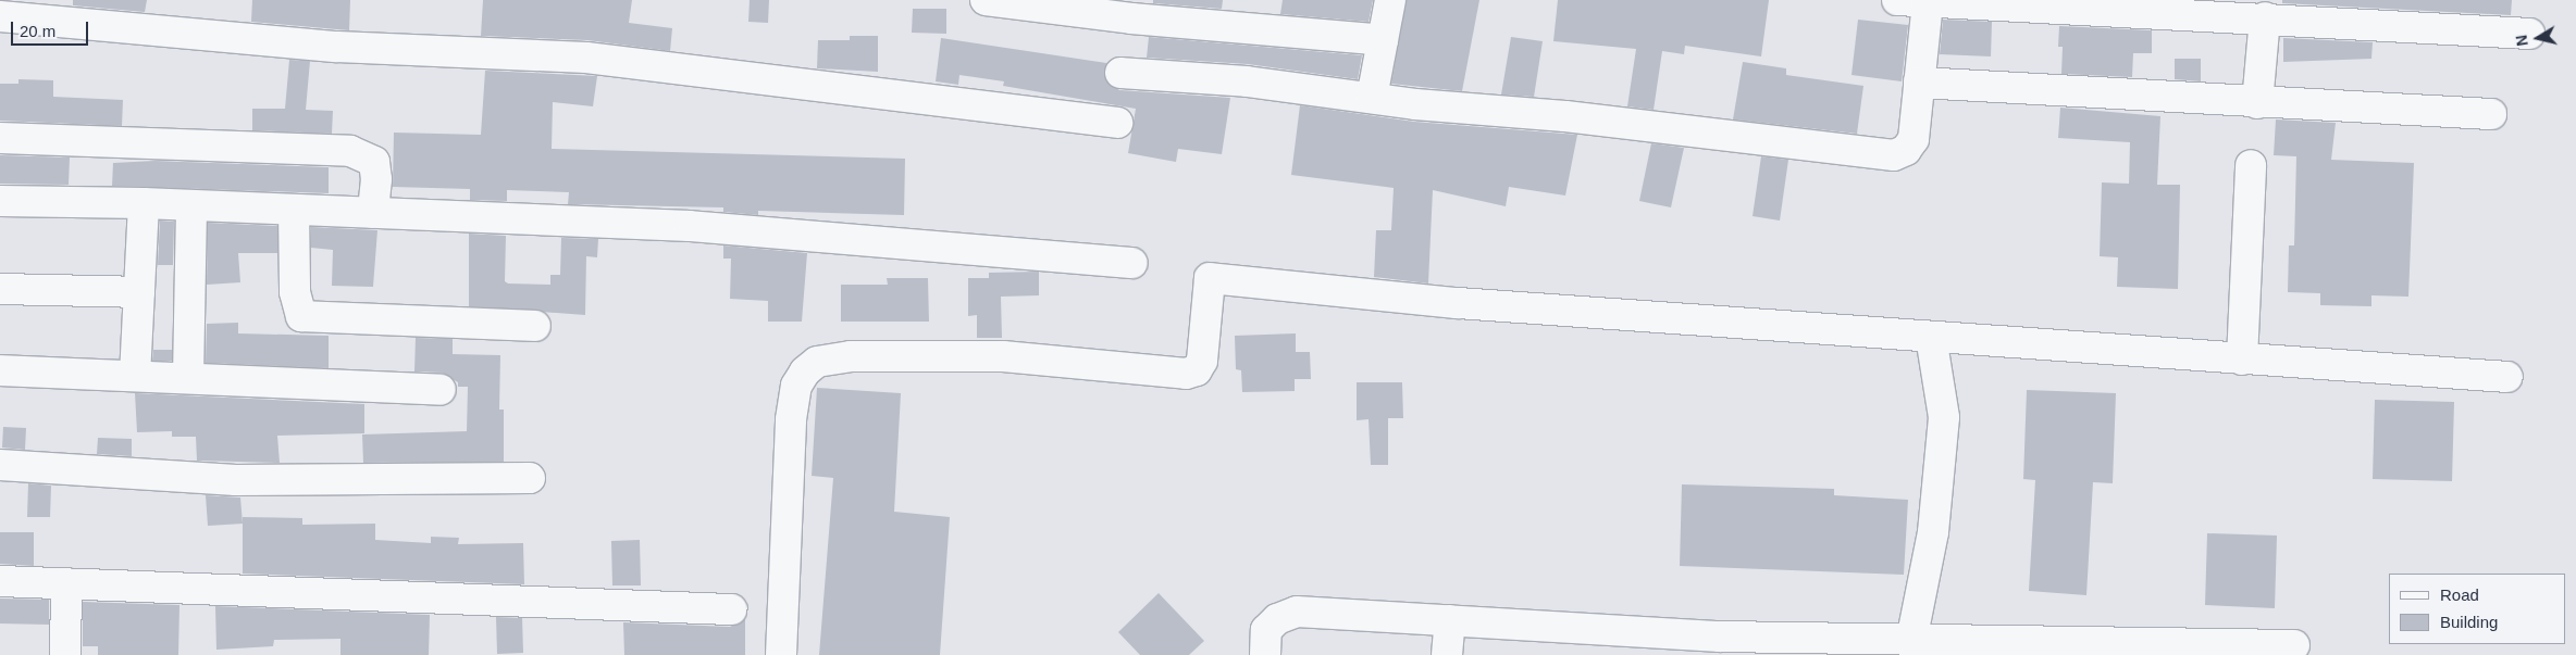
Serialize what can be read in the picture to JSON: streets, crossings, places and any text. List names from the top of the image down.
{
  "legend": ["Road", "Building"],
  "scale_bar": "20 m",
  "north": "left"
}
